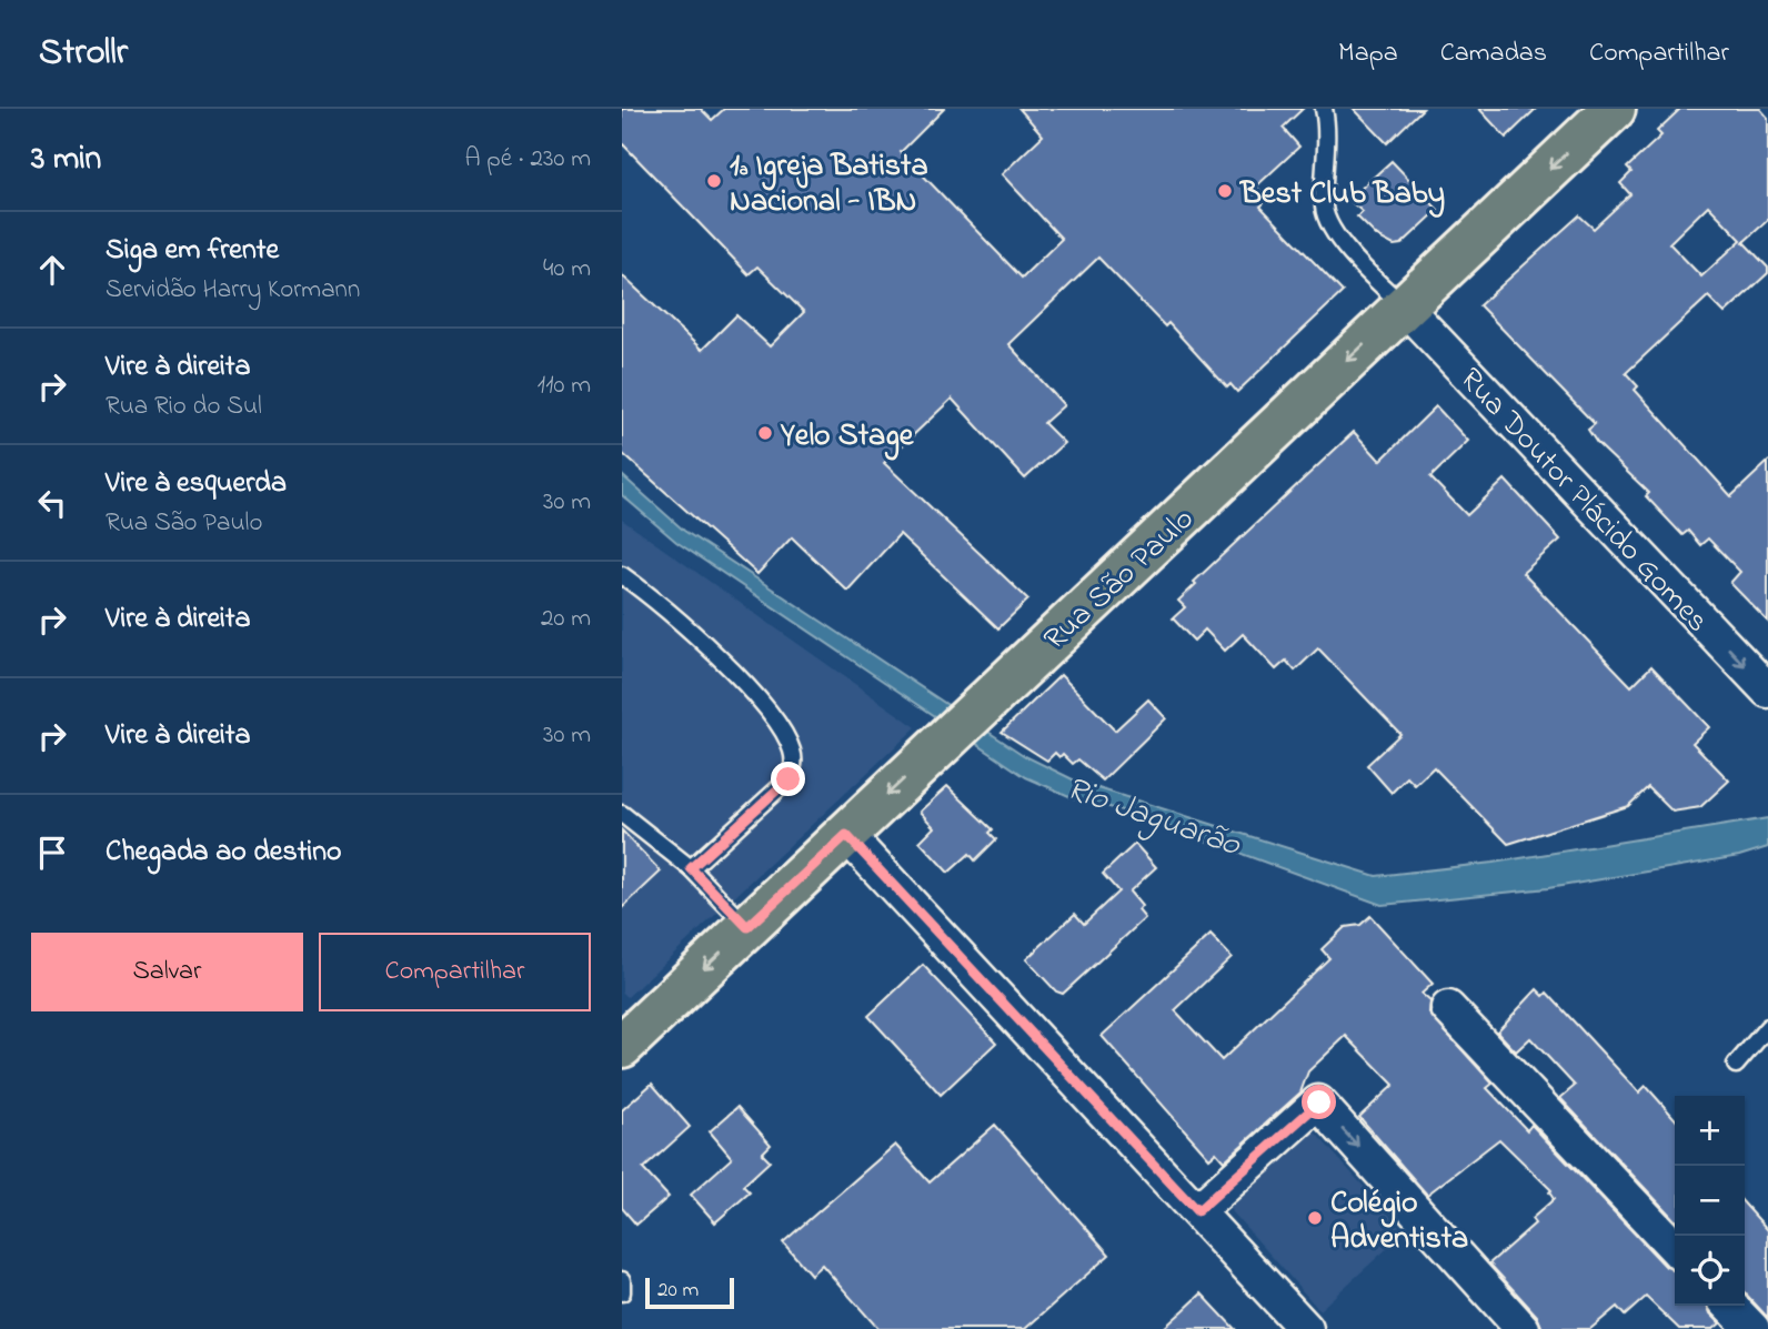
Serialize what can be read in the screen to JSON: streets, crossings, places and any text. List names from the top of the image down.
{
  "streets": {
    "main road": ["Rua São Paulo"],
    "street": ["Rua Doutor Plácido Gomes"]
  },
  "crossings": [
    ["Rua Doutor Plácido Gomes", "Rua São Paulo"]
  ],
  "one_way": ["Rua Doutor Plácido Gomes", "Rua São Paulo"],
  "water": ["Rio Jaguarão"],
  "places": [
    "1ª Igreja Batista Nacional - IBN",
    "Best Club Baby",
    "Yelo Stage",
    "Colégio Adventista"
  ],
  "scale_bar": "20 m",
  "page": {
    "header": "Strollr",
    "nav": ["Mapa", "Camadas", "Compartilhar"],
    "heading": ["3 min", "A pé · 230 m"],
    "list": [
      ["Siga em frente", "Servidão Harry Kormann", "40 m"],
      ["Vire à direita", "Rua Rio do Sul", "110 m"],
      ["Vire à esquerda", "Rua São Paulo", "30 m"],
      ["Vire à direita", "20 m"],
      ["Vire à direita", "30 m"],
      "Chegada ao destino"
    ],
    "buttons": ["Salvar", "Compartilhar"],
    "map_buttons": ["+", "−"],
    "scale": "20 m"
  }
}
